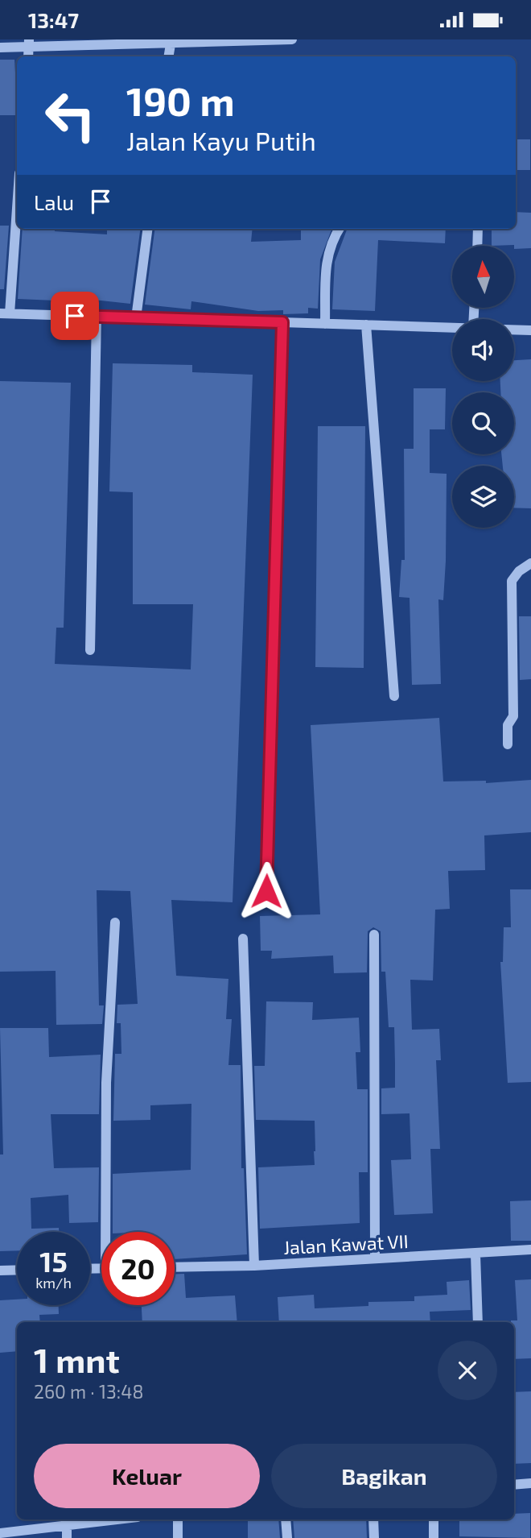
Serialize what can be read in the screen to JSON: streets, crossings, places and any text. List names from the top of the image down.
{
  "streets": {
    "street": ["Jalan Kawat VII"]
  },
  "north": "top",
  "page": {
    "status": "13:47",
    "turn": ["190 m", "Jalan Kayu Putih"],
    "then": "Lalu",
    "speed": "15 km/h",
    "limit": "20",
    "heading": ["1 mnt", "260 m · 13:48"],
    "buttons": ["Keluar", "Bagikan"]
  }
}
